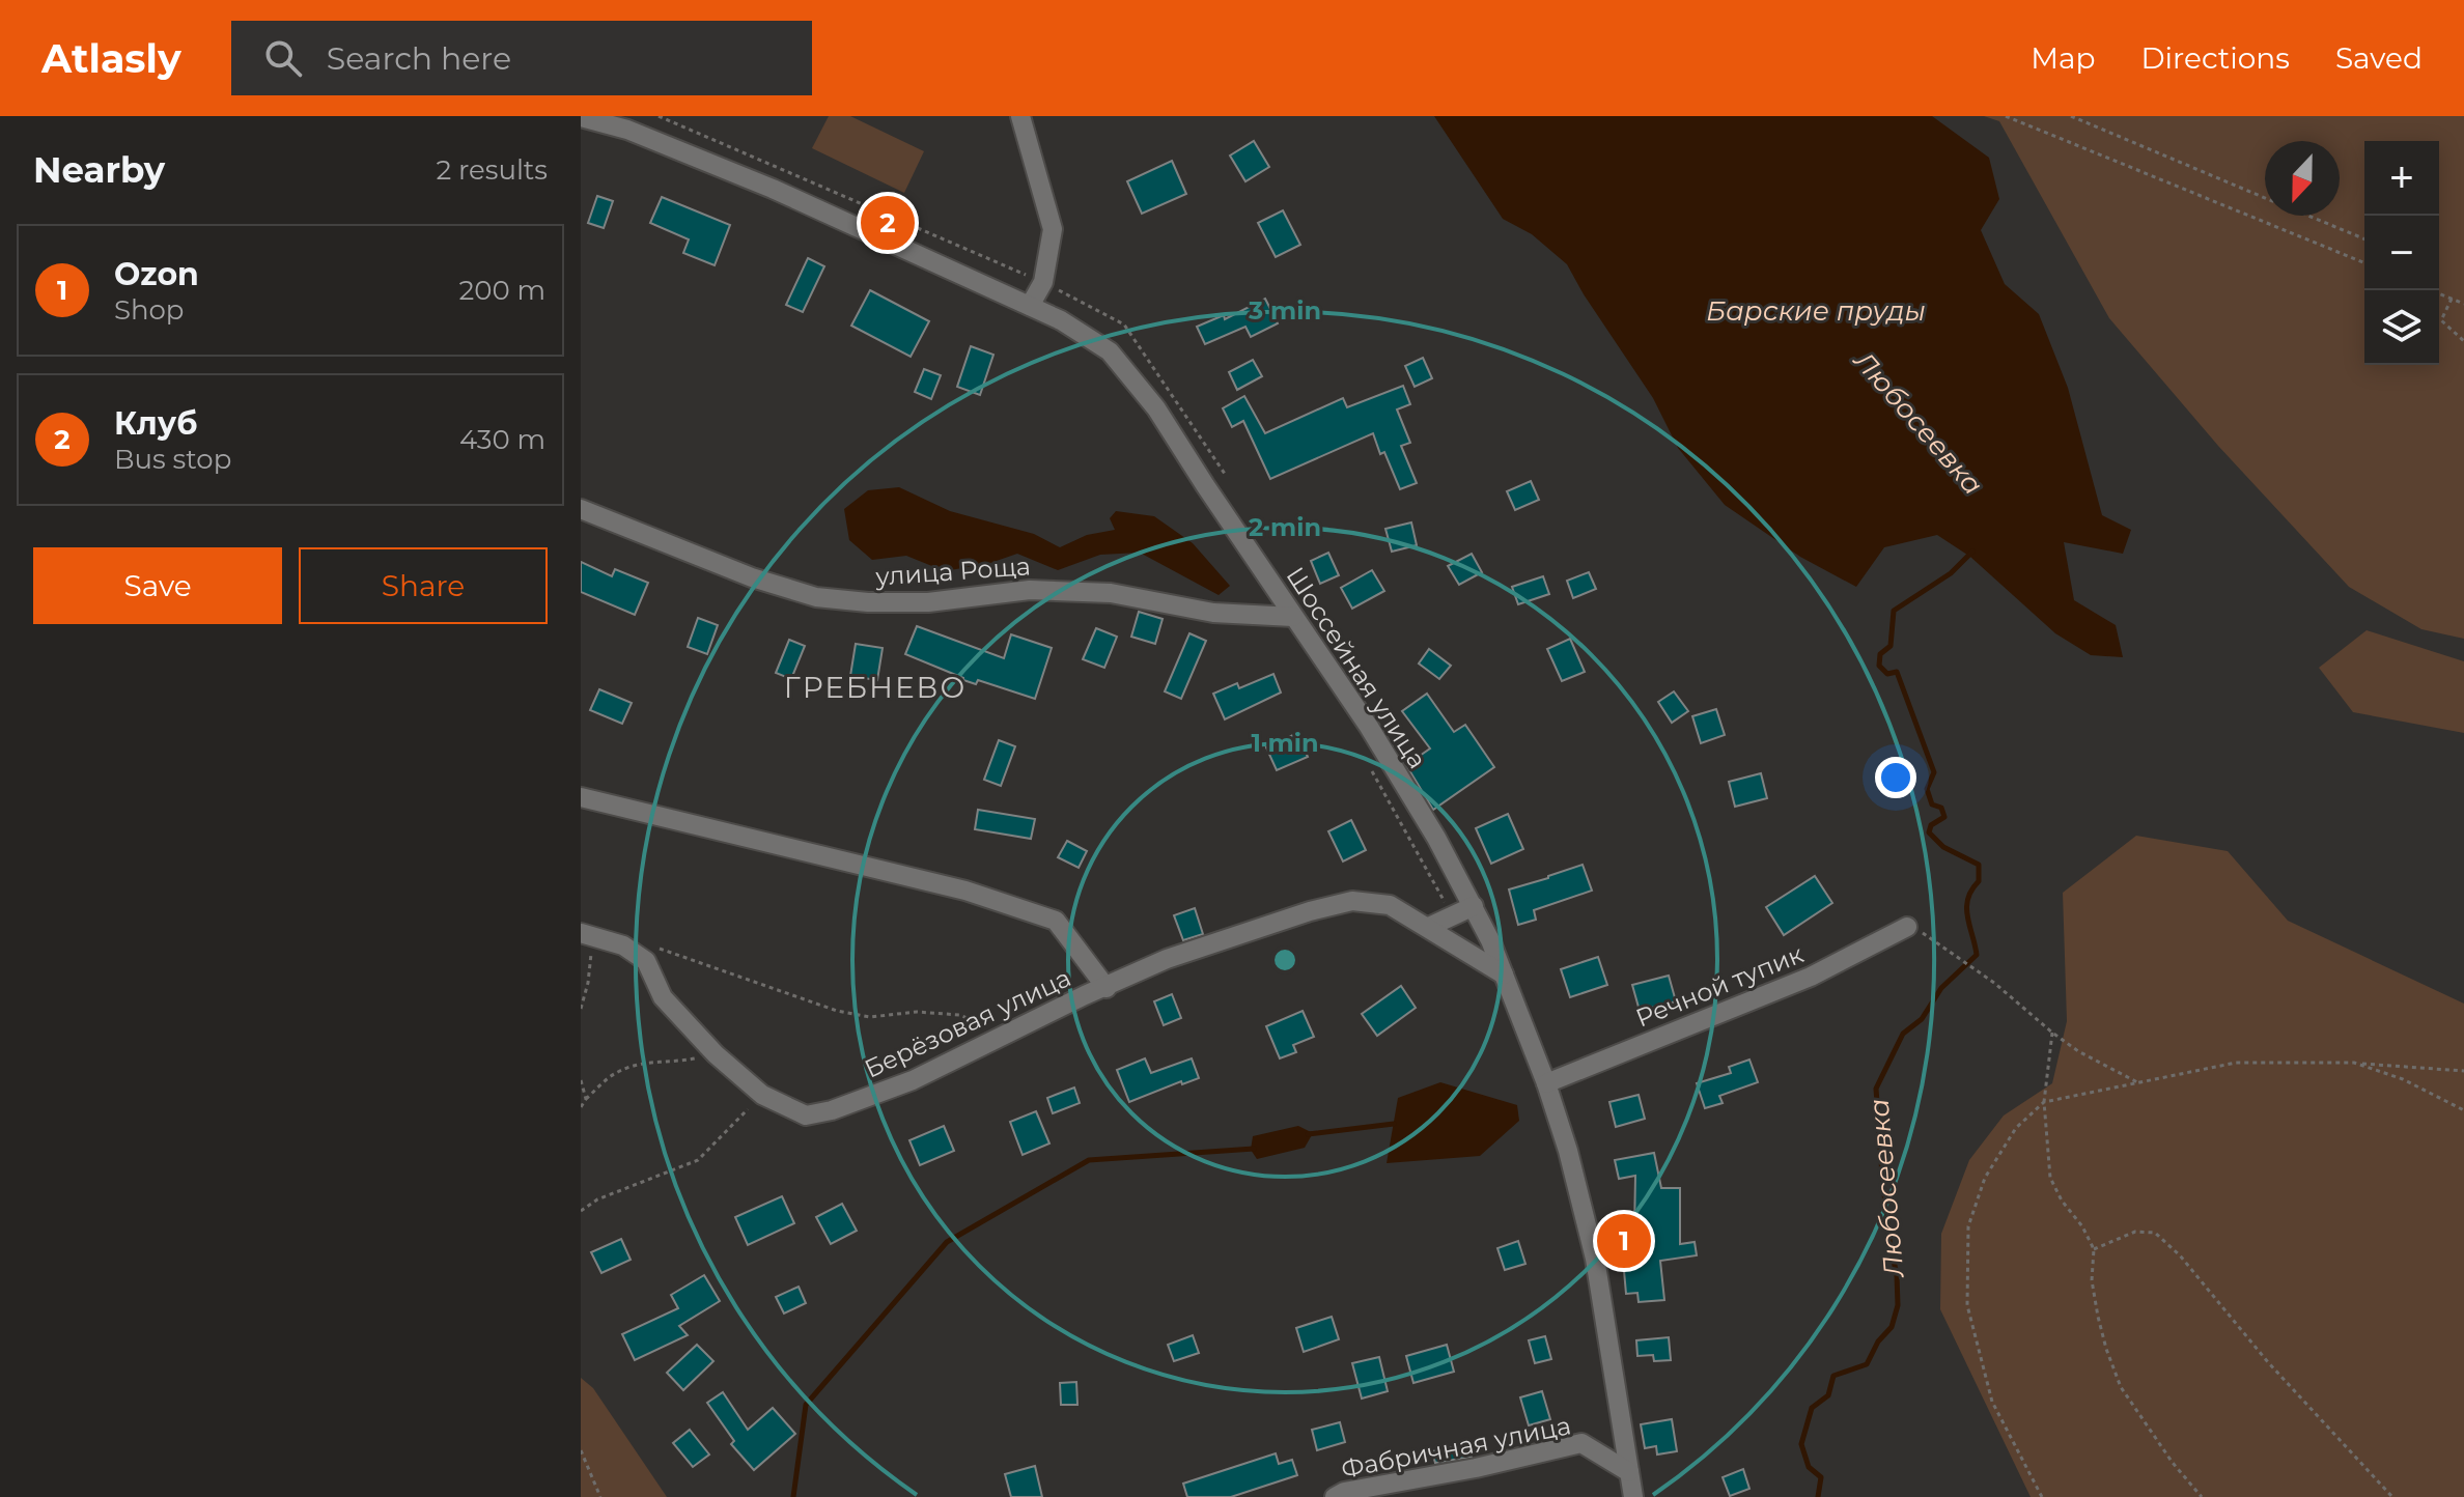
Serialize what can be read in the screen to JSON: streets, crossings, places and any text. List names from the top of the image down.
{
  "streets": {
    "street": [
      "улица Роща",
      "Шоссейная улица",
      "Речной тупик",
      "Берёзовая улица",
      "Фабричная улица"
    ]
  },
  "crossings": [
    ["улица Роща", "Шоссейная улица"],
    ["Шоссейная улица", "Речной тупик"],
    ["Шоссейная улица", "Берёзовая улица"],
    ["Шоссейная улица", "Фабричная улица"]
  ],
  "districts": ["ГРЕБНЕВО"],
  "water": ["Барские пруды", "Любосеевка"],
  "north": "bottom",
  "page": {
    "header": "Atlasly",
    "search": "Search here",
    "nav": ["Map", "Directions", "Saved"],
    "heading": ["Nearby", "2 results"],
    "map_buttons": ["+", "−"],
    "pins": ["2", "1"],
    "list": [
      {
        "mark": "1",
        "name": "Ozon",
        "note": "Shop",
        "value": "200 m"
      },
      {
        "mark": "2",
        "name": "Клуб",
        "note": "Bus stop",
        "value": "430 m"
      }
    ],
    "buttons": ["Save", "Share"]
  },
  "rings": ["3 min", "2 min", "1 min"]
}
